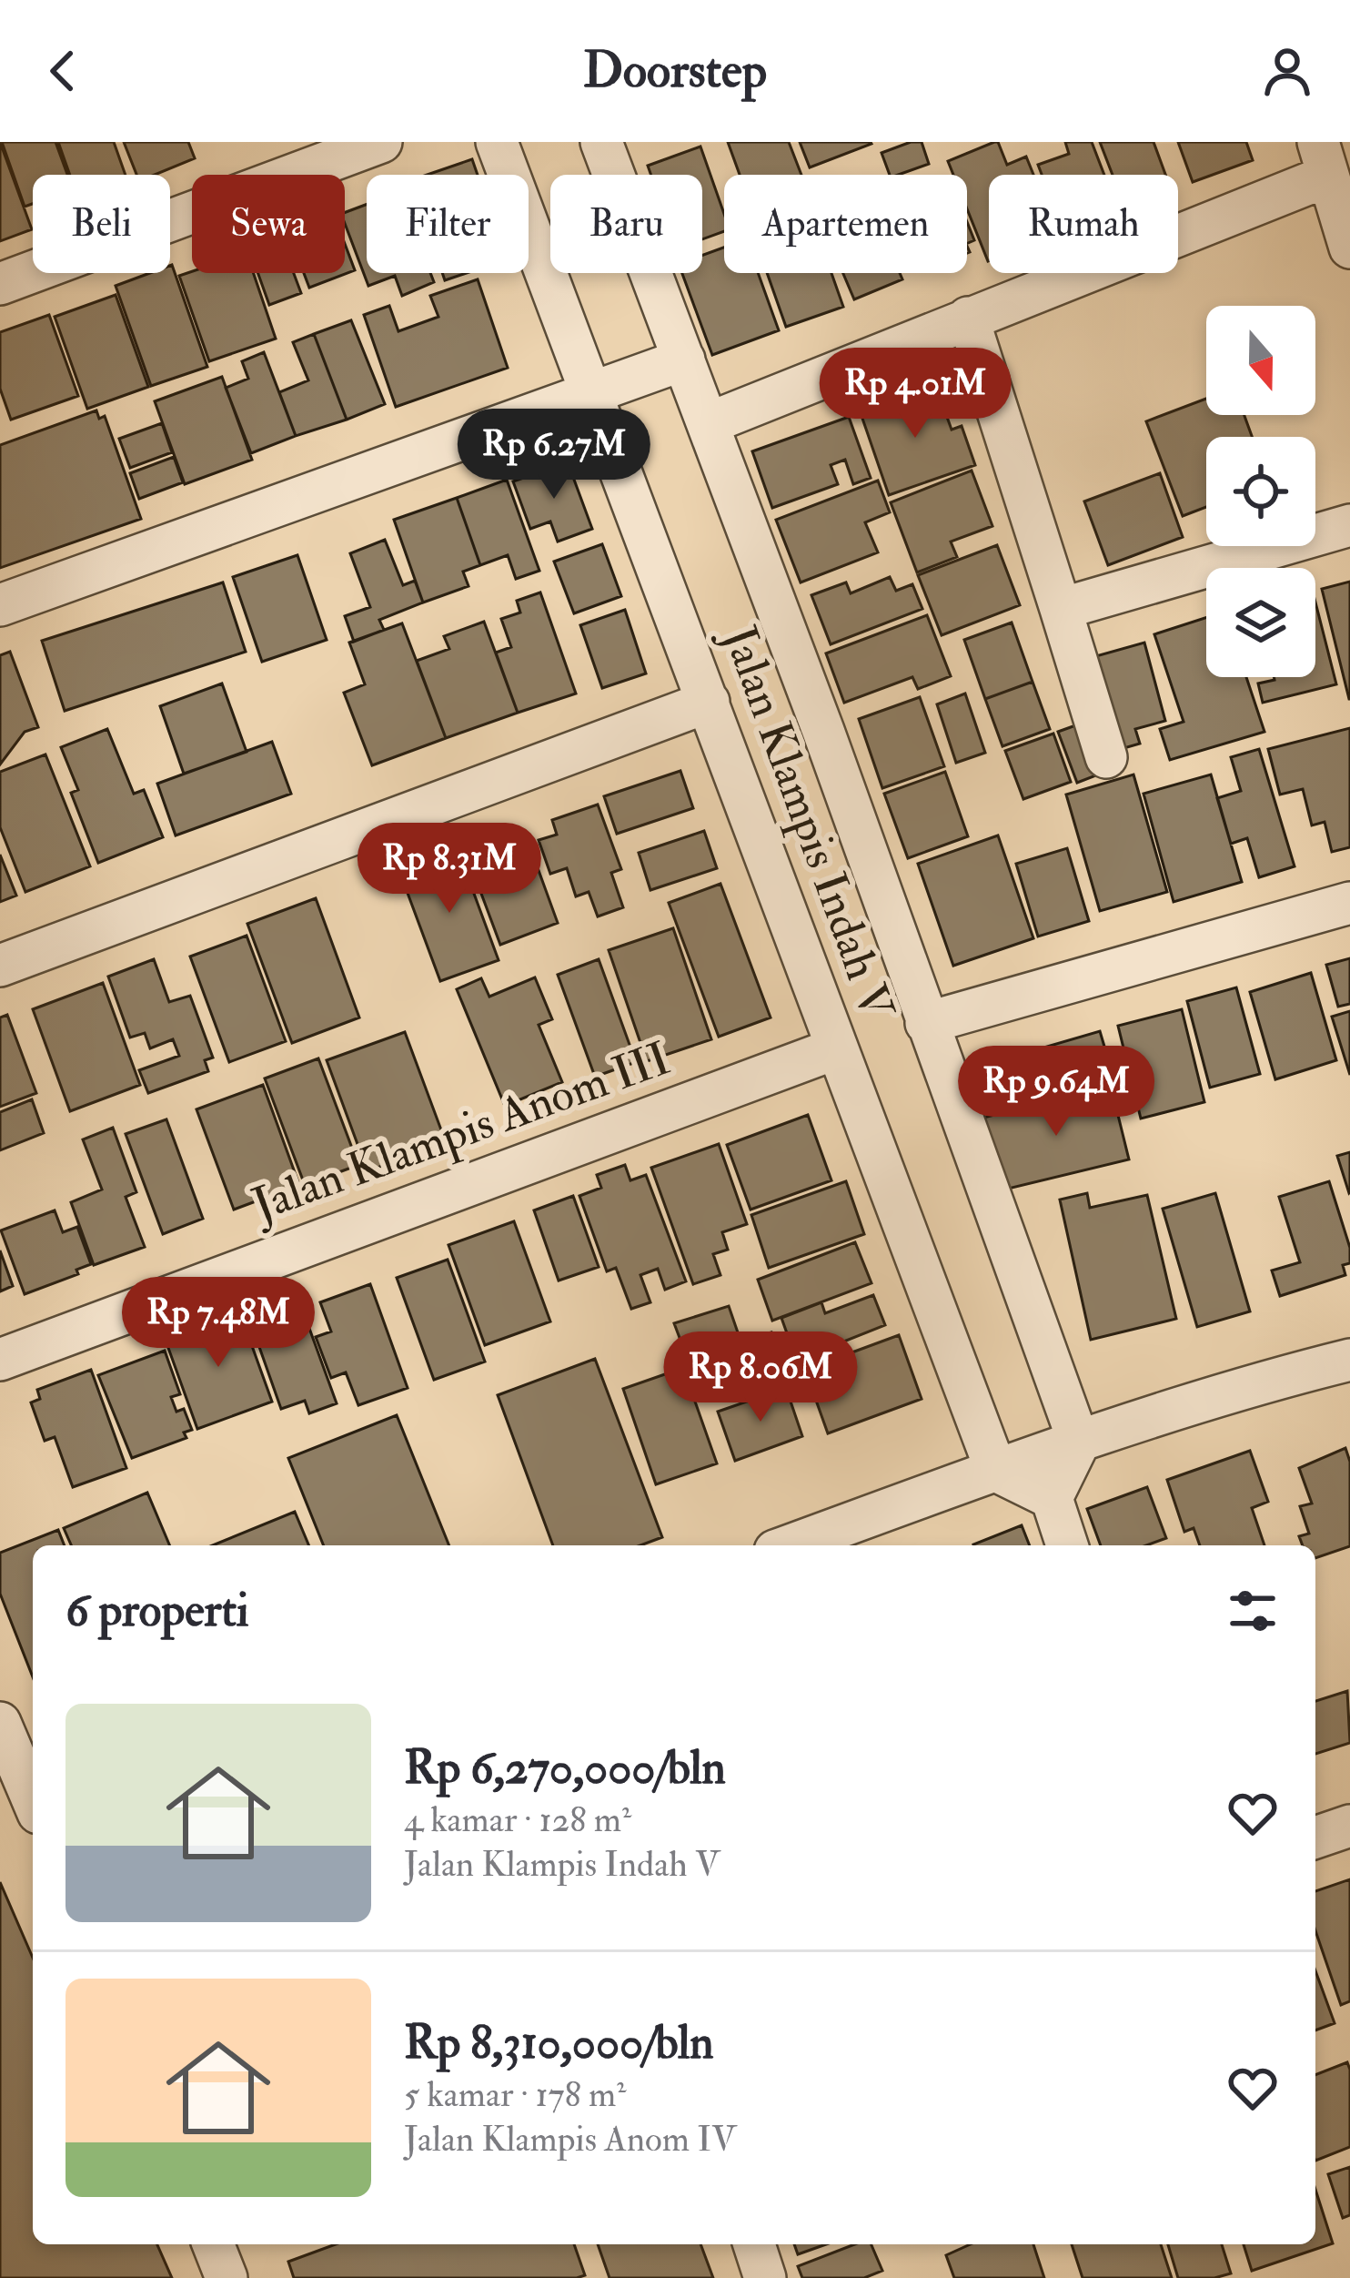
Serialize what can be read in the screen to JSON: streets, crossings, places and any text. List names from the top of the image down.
{
  "streets": {
    "street": ["Jalan Klampis Indah V", "Jalan Klampis Anom III"]
  },
  "crossings": [
    ["Jalan Klampis Indah V", "Jalan Klampis Anom III"]
  ],
  "north": "bottom",
  "page": {
    "header": "Doorstep",
    "chip": [
      "Beli",
      "Sewa",
      "Filter",
      "Baru",
      "Apartemen",
      "Rumah"
    ],
    "price": [
      "Rp 4.01M",
      "Rp 6.27M",
      "Rp 8.31M",
      "Rp 9.64M",
      "Rp 7.48M",
      "Rp 8.06M"
    ],
    "heading": "6 properti",
    "list": [
      {
        "name": "Rp 6,270,000/bln",
        "note": "4 kamar · 128 m² · Jalan Klampis Indah V"
      },
      {
        "name": "Rp 8,310,000/bln",
        "note": "5 kamar · 178 m² · Jalan Klampis Anom IV"
      }
    ]
  }
}
